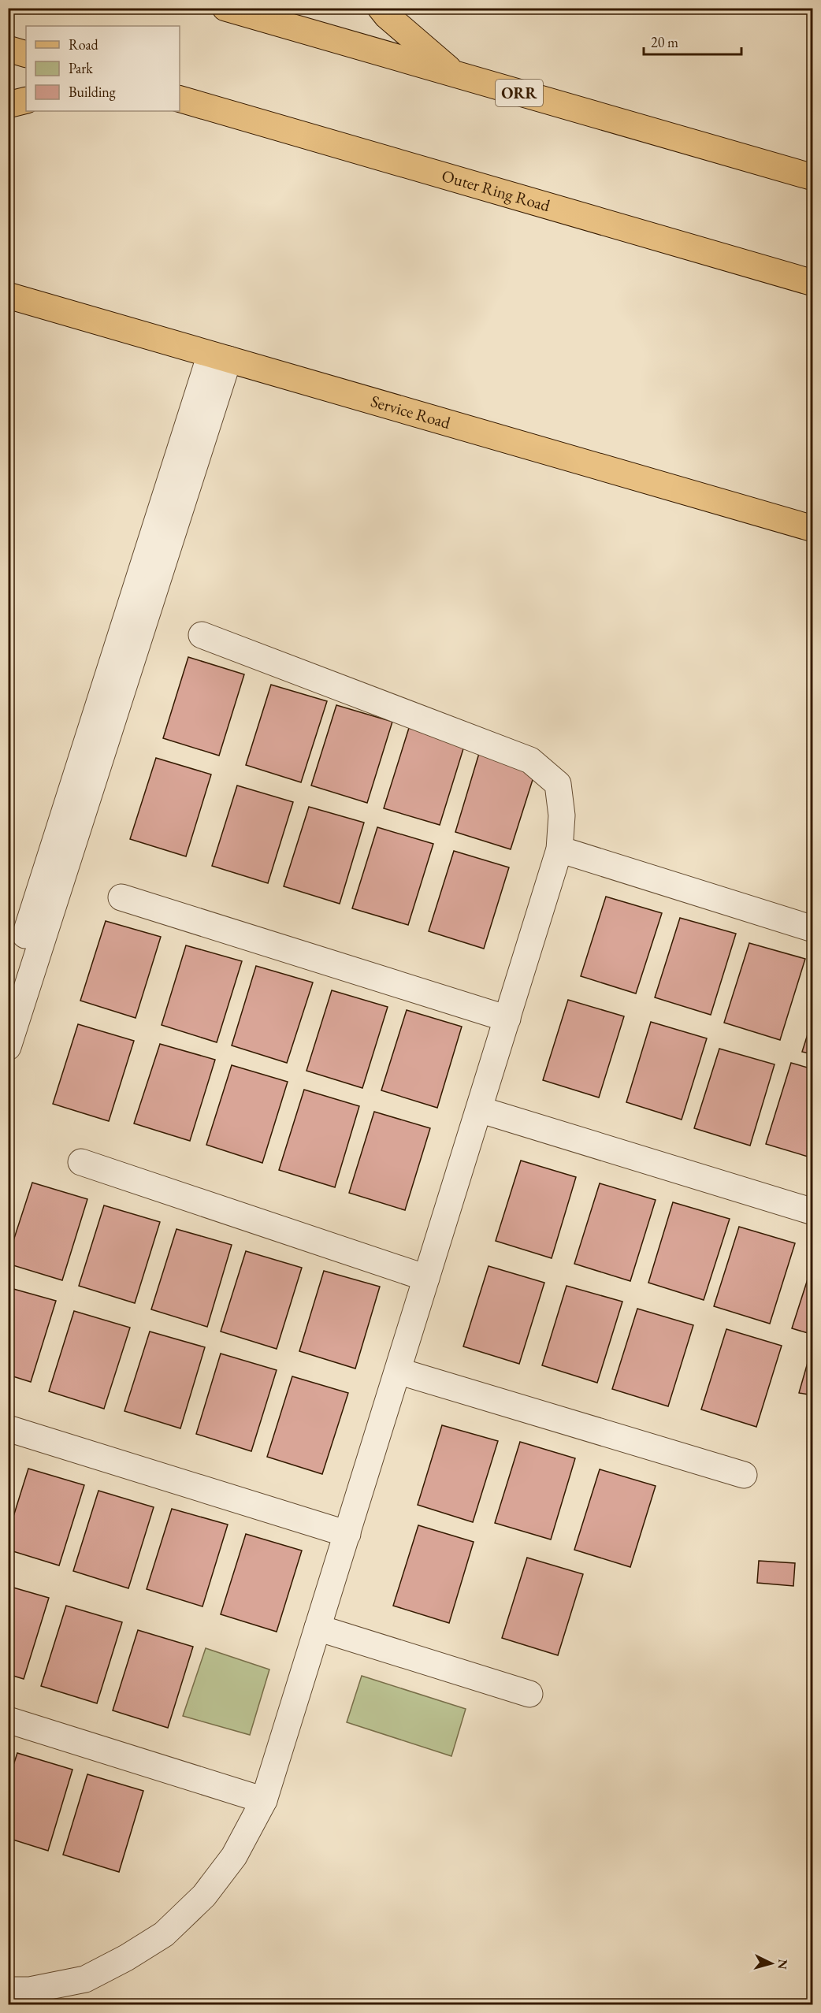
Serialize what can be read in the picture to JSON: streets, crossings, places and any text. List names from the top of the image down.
{
  "streets": {
    "main road": ["ORR", "Outer Ring Road", "Service Road"]
  },
  "legend": ["Road", "Park", "Building"],
  "scale_bar": "20 m",
  "north": "right"
}
